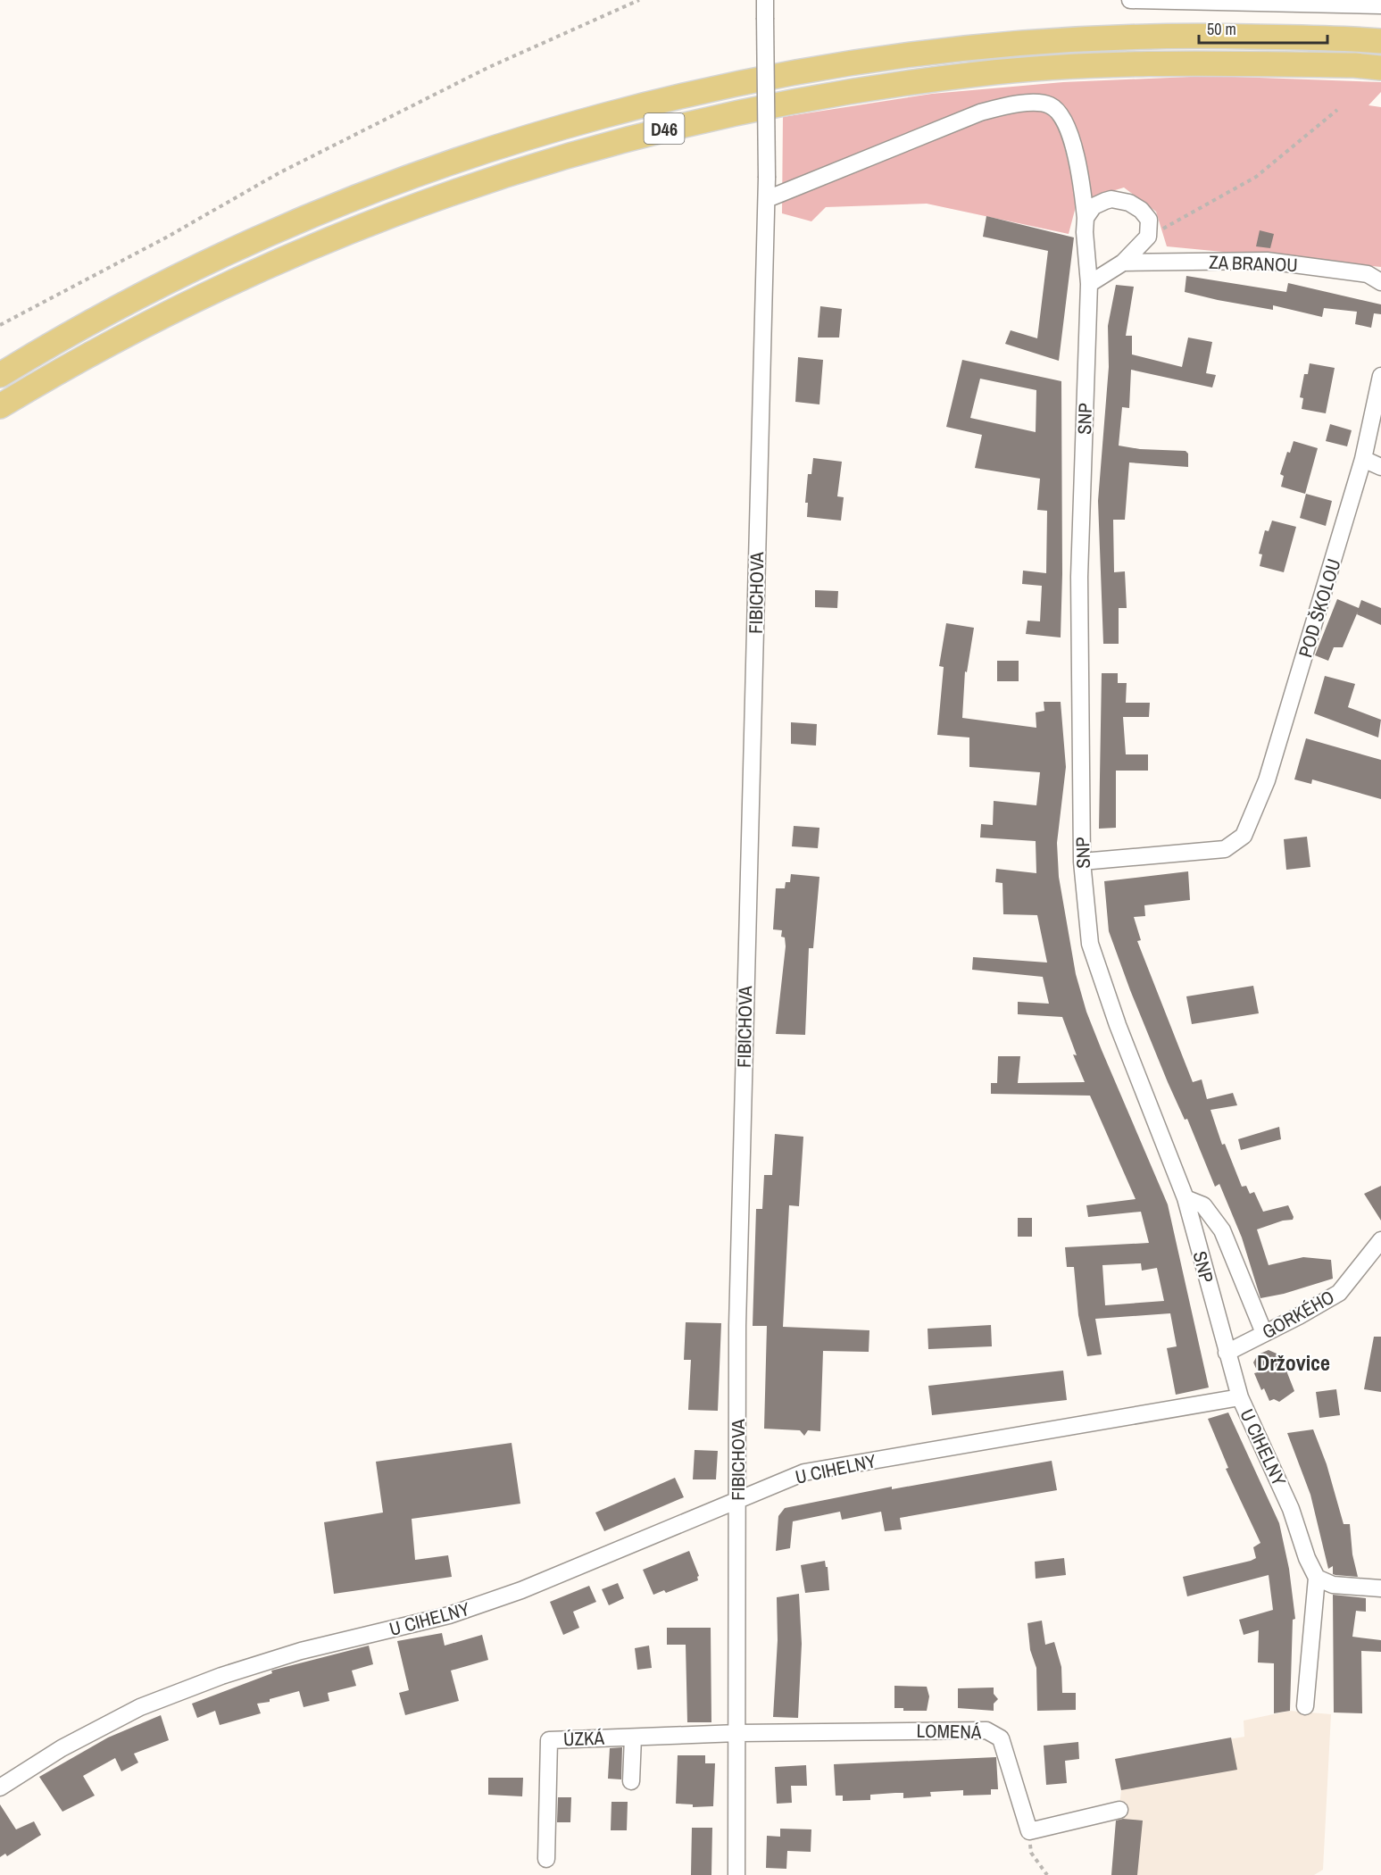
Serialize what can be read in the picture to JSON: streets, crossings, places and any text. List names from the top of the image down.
{
  "streets": {
    "highway": ["D46"],
    "street": [
      "ZA BRANOU",
      "SNP",
      "FIBICHOVA",
      "POD ŠKOLOU",
      "GORKÉHO",
      "U CIHELNY",
      "LOMENÁ",
      "ÚZKÁ"
    ]
  },
  "crossings": [
    ["SNP", "FIBICHOVA"],
    ["SNP", "POD ŠKOLOU"],
    ["SNP", "GORKÉHO"],
    ["SNP", "U CIHELNY"],
    ["FIBICHOVA", "U CIHELNY"],
    ["FIBICHOVA", "LOMENÁ"],
    ["FIBICHOVA", "ÚZKÁ"],
    ["LOMENÁ", "ÚZKÁ"]
  ],
  "districts": ["Držovice"],
  "scale_bar": "50 m"
}
